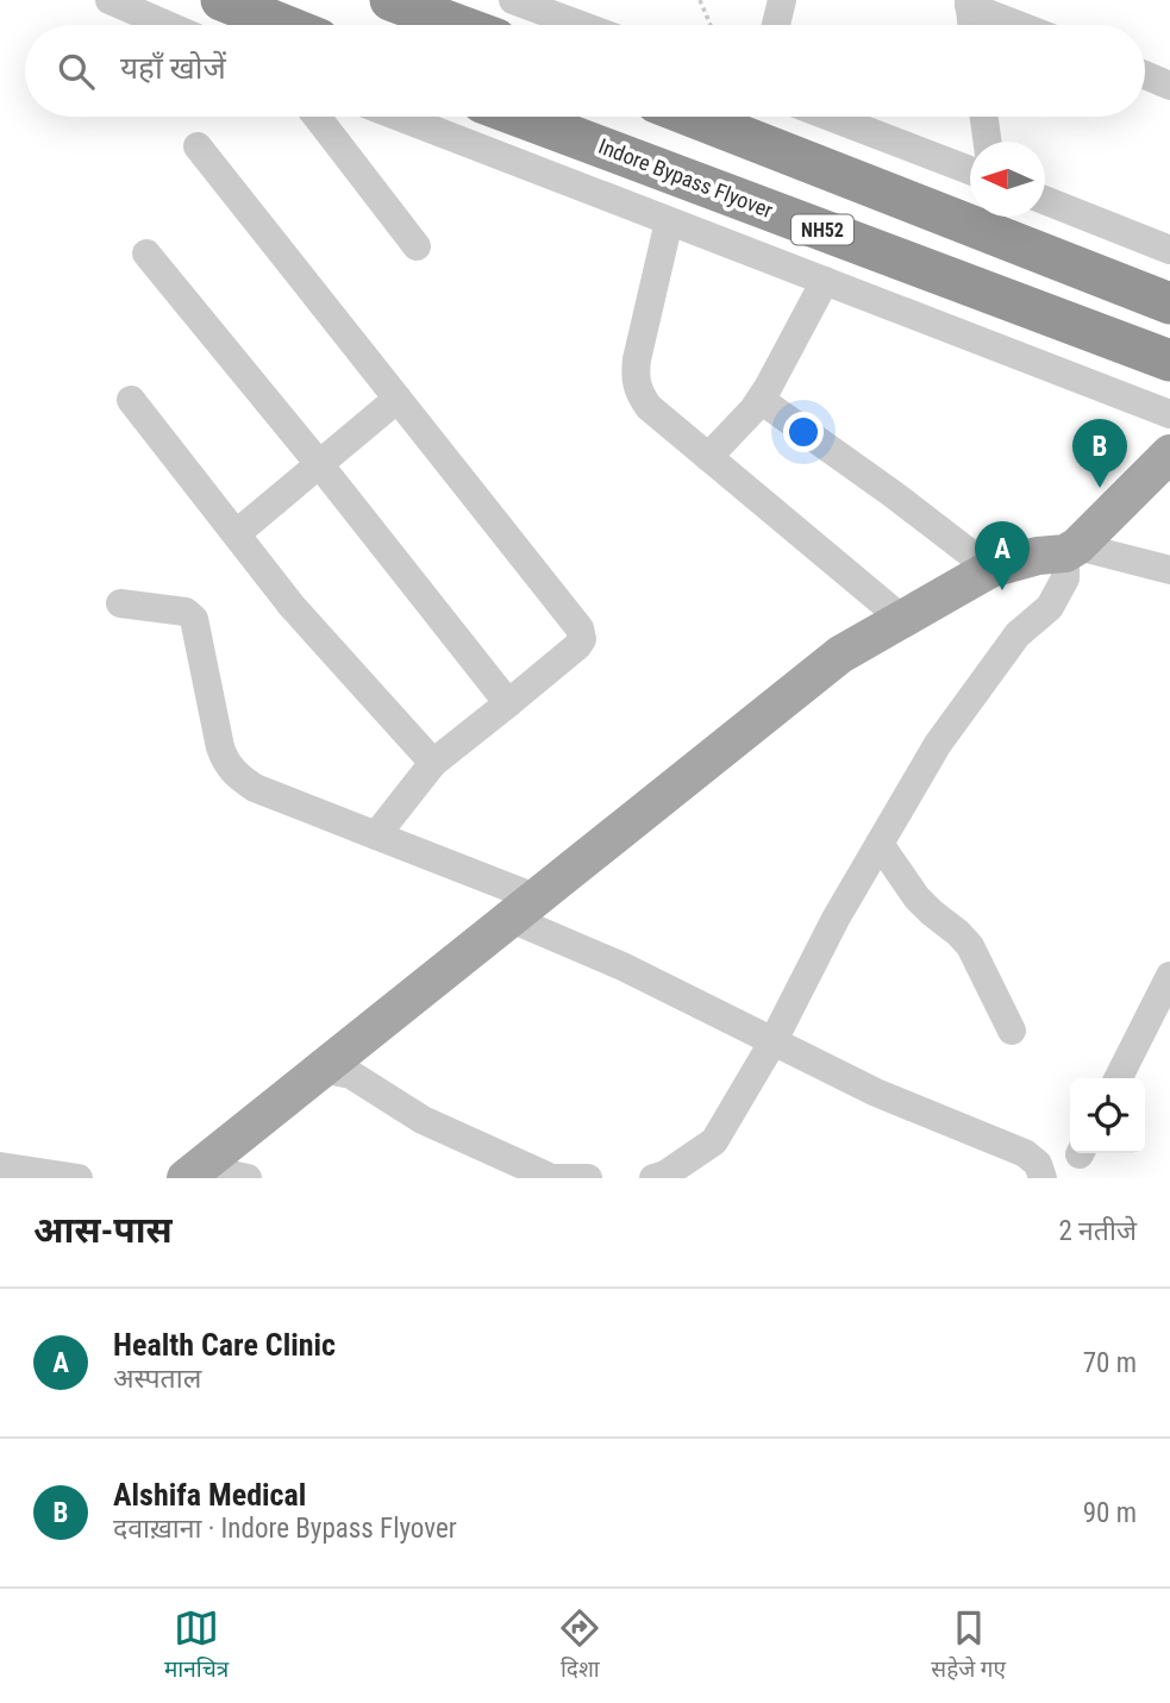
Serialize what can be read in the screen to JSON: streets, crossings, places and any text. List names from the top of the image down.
{
  "streets": {
    "highway": ["Indore Bypass Flyover", "NH52"]
  },
  "north": "left",
  "page": {
    "search": "यहाँ खोजें",
    "pins": ["B", "A"],
    "heading": ["आस-पास", "2 नतीजे"],
    "list": [
      {
        "mark": "A",
        "name": "Health Care Clinic",
        "note": "अस्पताल",
        "value": "70 m"
      },
      {
        "mark": "B",
        "name": "Alshifa Medical",
        "note": "दवाख़ाना · Indore Bypass Flyover",
        "value": "90 m"
      }
    ],
    "nav": ["मानचित्र", "दिशा", "सहेजे गए"]
  }
}
